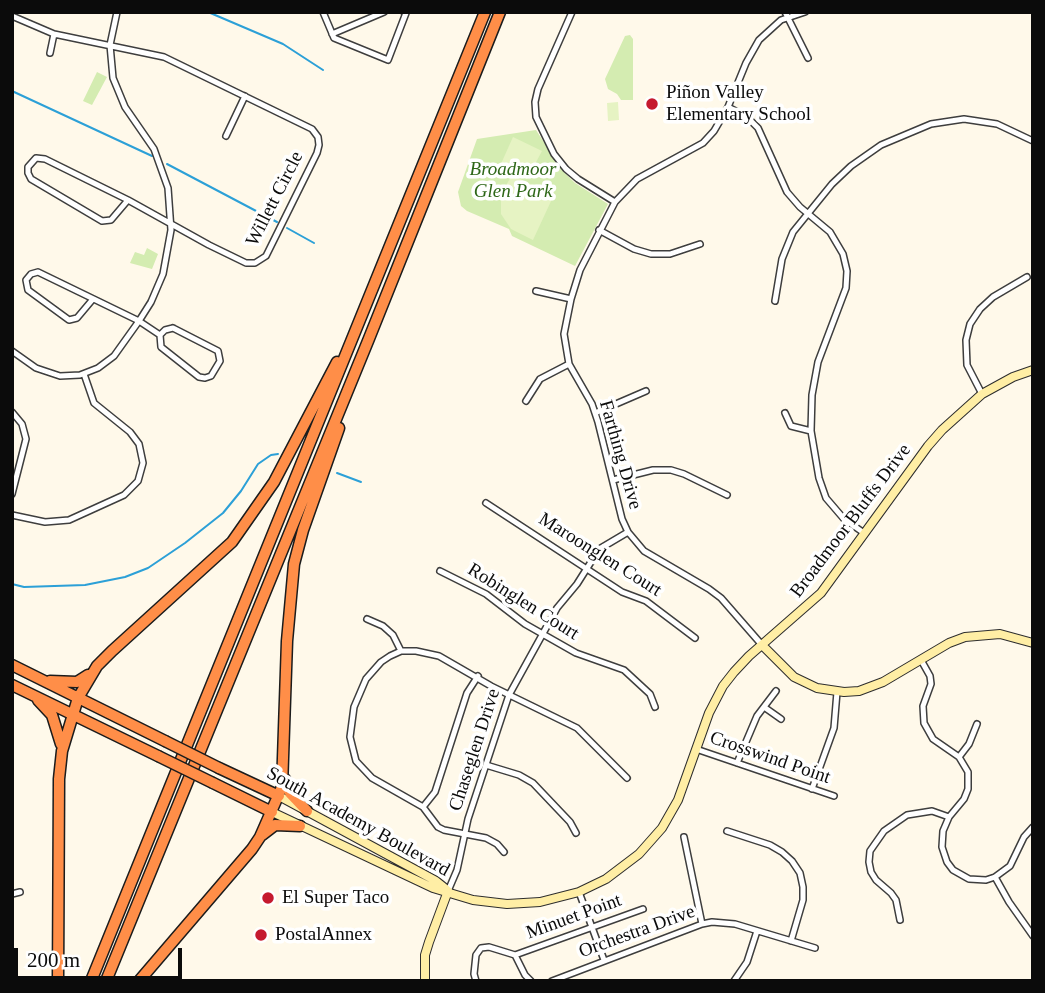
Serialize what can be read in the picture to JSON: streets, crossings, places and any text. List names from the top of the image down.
{
  "streets": {
    "highway": ["South Academy Boulevard"],
    "street": [
      "Willett Circle",
      "Farthing Drive",
      "Broadmoor Bluffs Drive",
      "Maroonglen Court",
      "Robinglen Court",
      "Chaseglen Drive",
      "Crosswind Point",
      "Minuet Point",
      "Orchestra Drive"
    ]
  },
  "crossings": [
    ["Farthing Drive", "Broadmoor Bluffs Drive"],
    ["Farthing Drive", "Chaseglen Drive"],
    ["Broadmoor Bluffs Drive", "Chaseglen Drive"],
    ["Broadmoor Bluffs Drive", "Crosswind Point"],
    ["Broadmoor Bluffs Drive", "South Academy Boulevard"],
    ["Maroonglen Court", "Chaseglen Drive"],
    ["Robinglen Court", "Chaseglen Drive"],
    ["Chaseglen Drive", "South Academy Boulevard"]
  ],
  "parks": ["Broadmoor Glen Park"],
  "places": ["Piñon Valley Elementary School", "El Super Taco", "PostalAnnex"],
  "scale_bar": "200 m"
}
